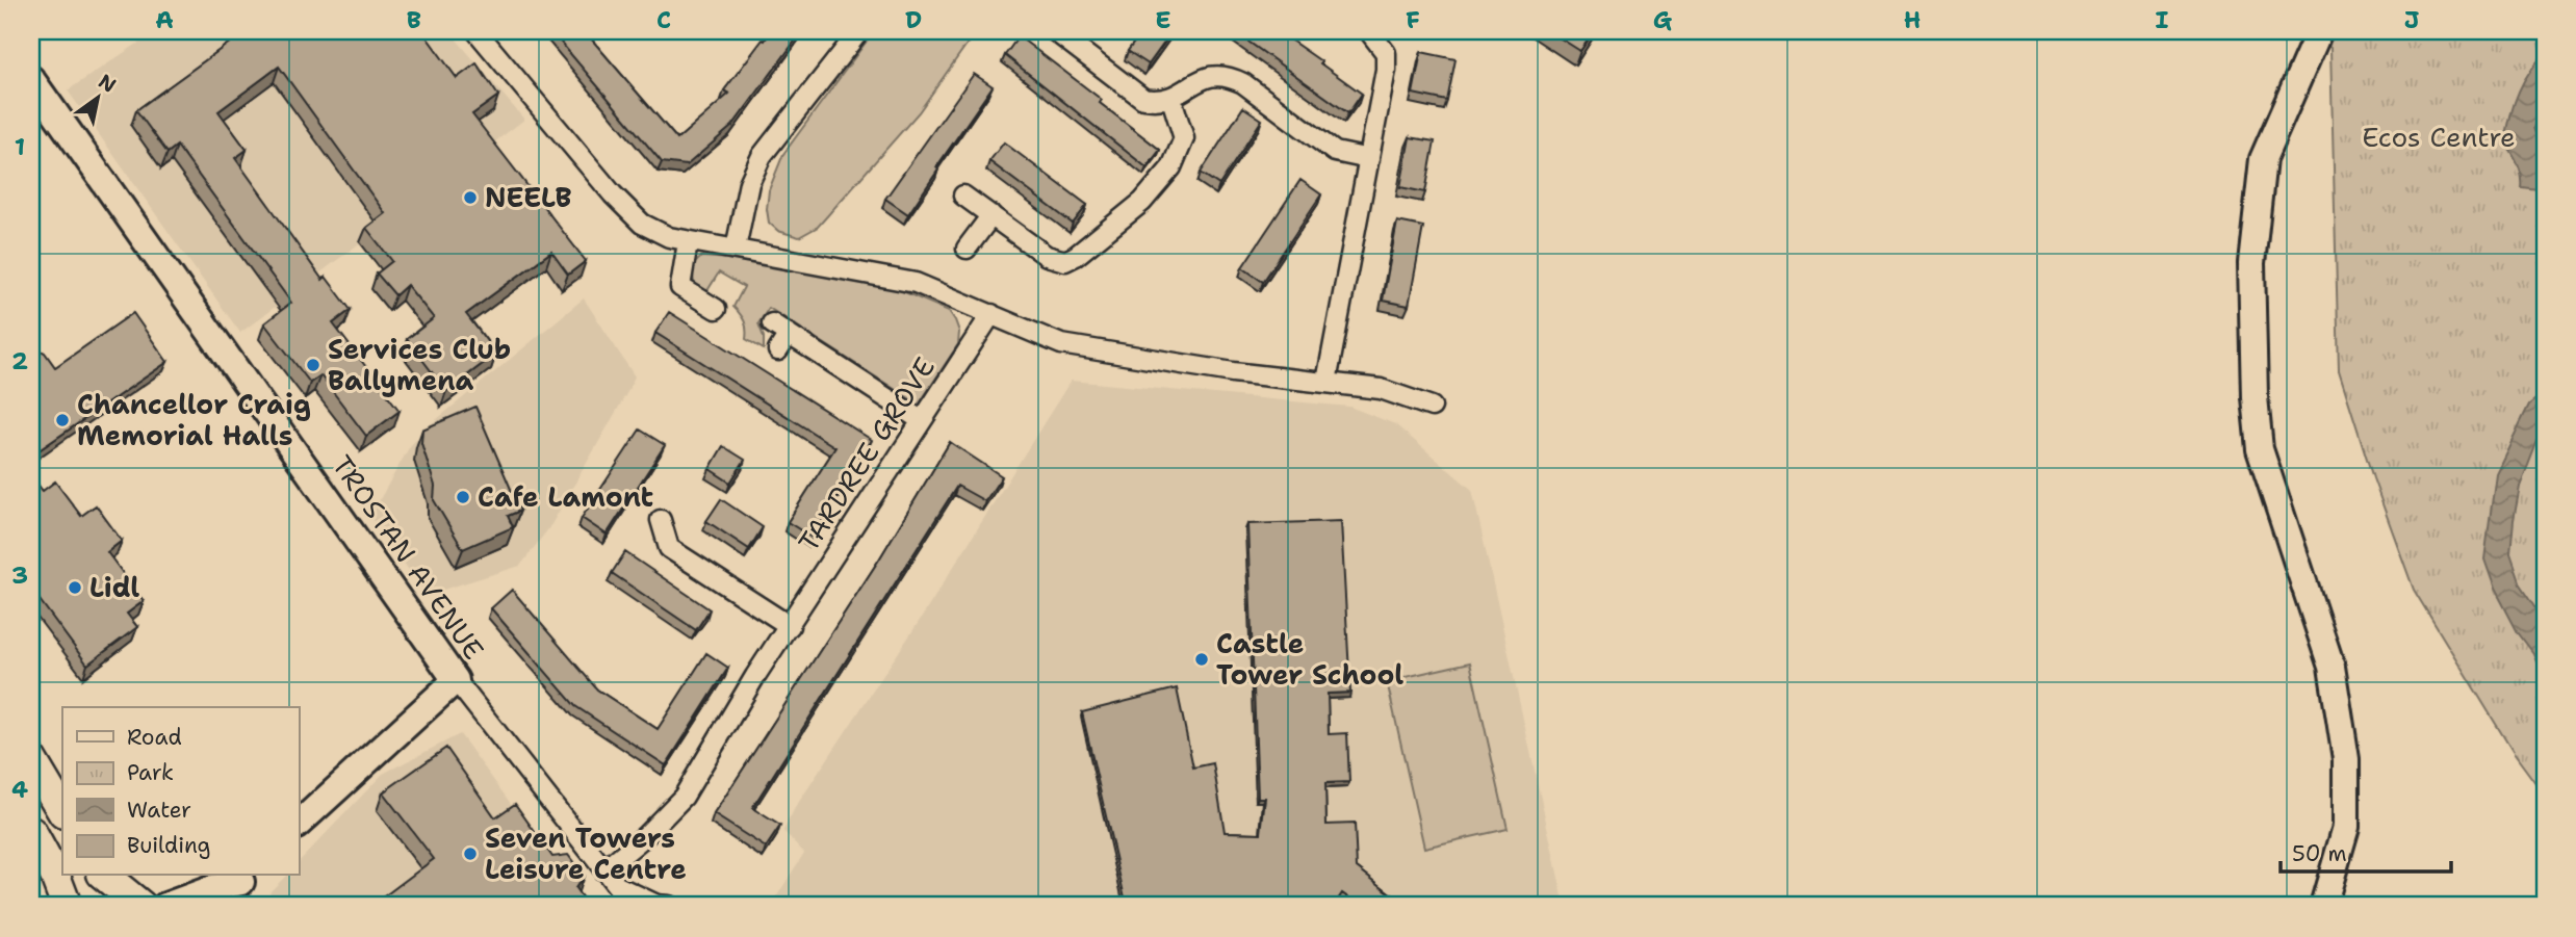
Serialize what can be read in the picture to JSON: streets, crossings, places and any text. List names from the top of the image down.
{
  "streets": {
    "street": ["TARDREE GROVE", "TROSTAN AVENUE"]
  },
  "crossings": [
    ["TARDREE GROVE", "TROSTAN AVENUE"]
  ],
  "parks": ["Ecos Centre"],
  "places": [
    "NEELB",
    "Services Club Ballymena",
    "Chancellor Craig Memorial Halls",
    "Cafe Lamont",
    "Lidl",
    "Castle Tower School",
    "Seven Towers Leisure Centre"
  ],
  "legend": [
    "Road",
    "Park",
    "Water",
    "Building"
  ],
  "scale_bar": "50 m",
  "north": "top right",
  "grid": {
    "columns": [
      "A",
      "B",
      "C",
      "D",
      "E",
      "F",
      "G",
      "H",
      "I",
      "J"
    ],
    "rows": [
      "1",
      "2",
      "3",
      "4"
    ]
  }
}
